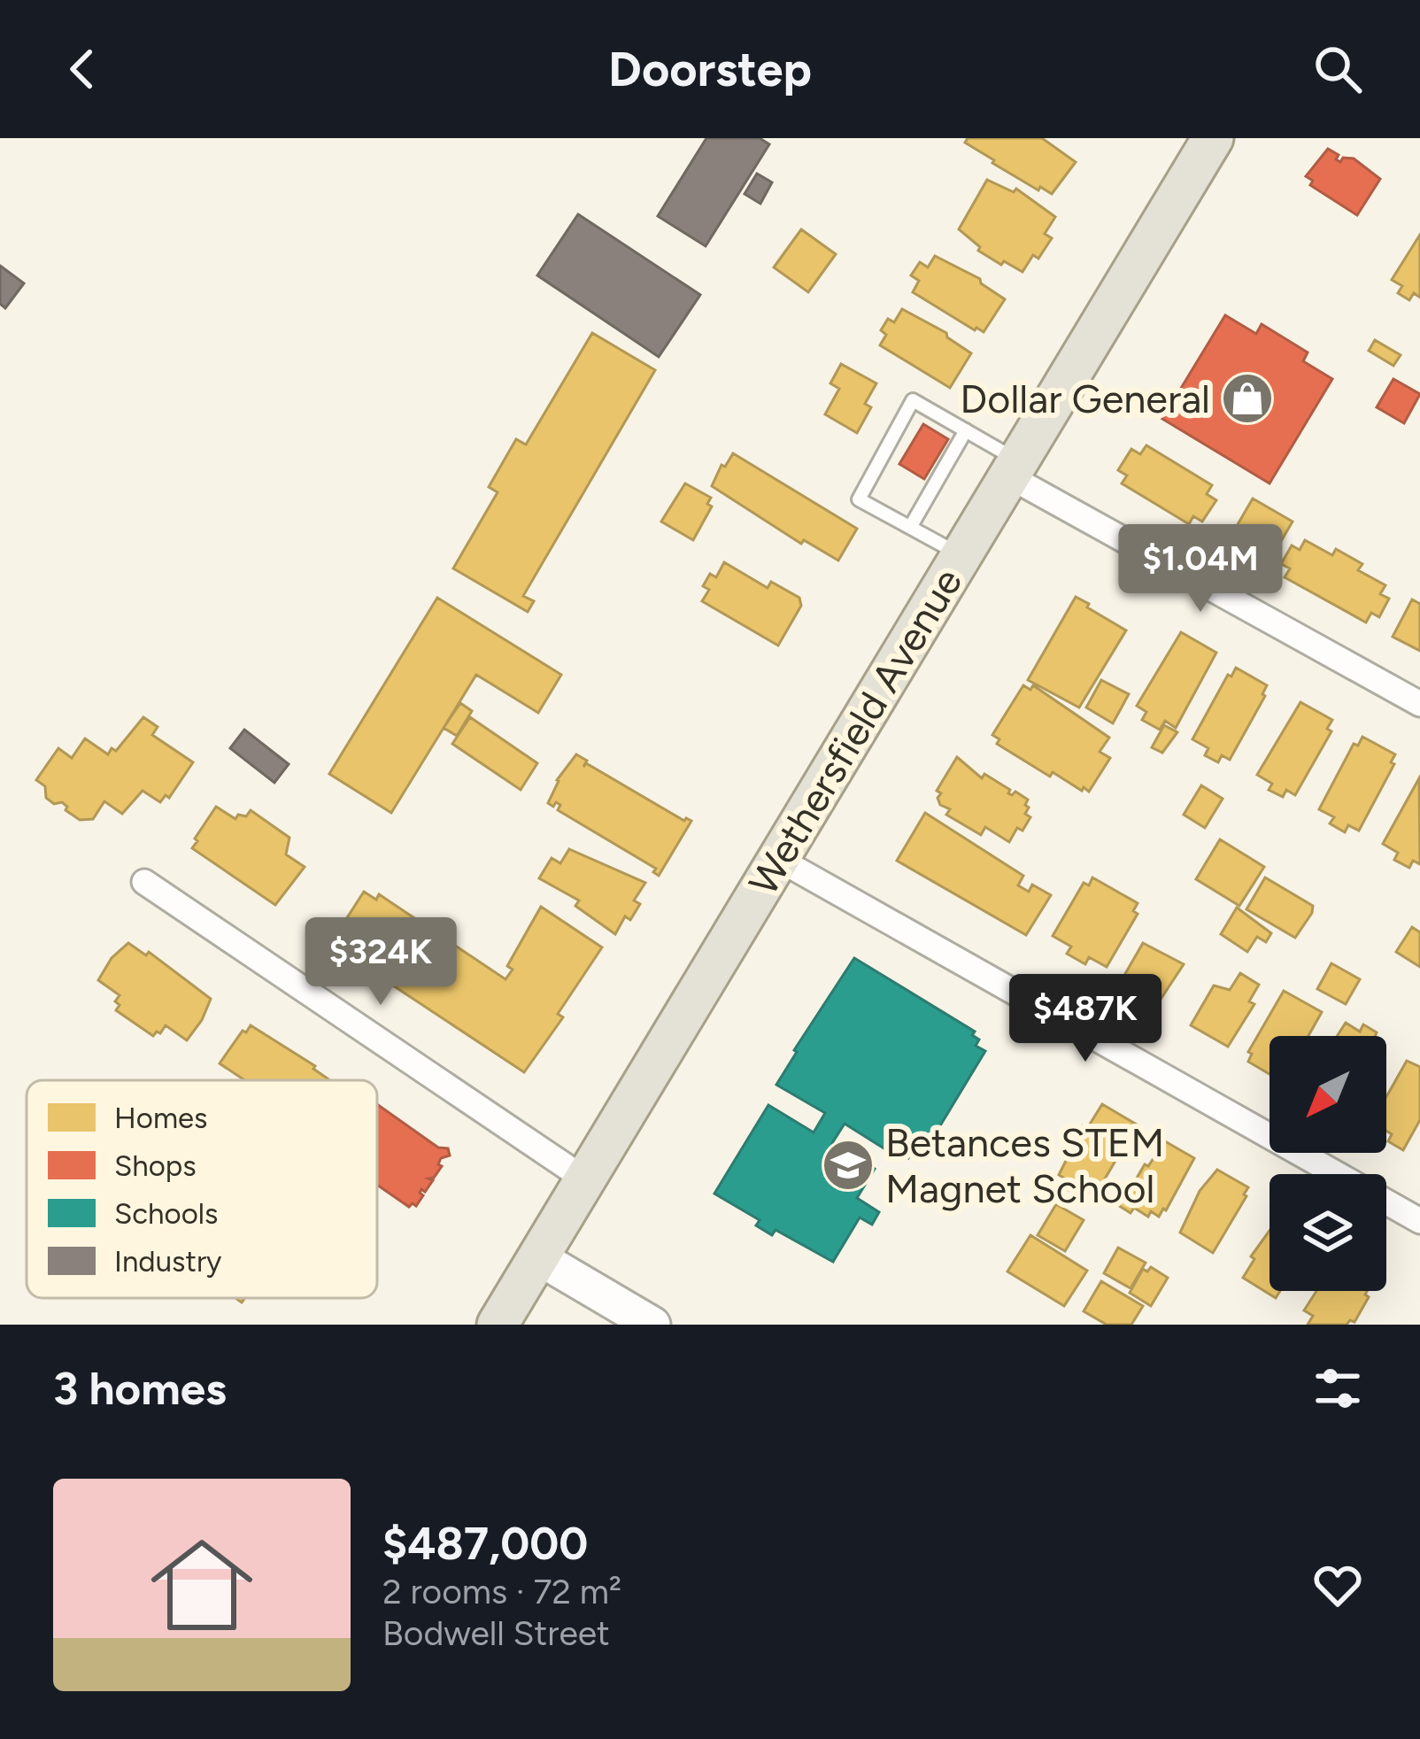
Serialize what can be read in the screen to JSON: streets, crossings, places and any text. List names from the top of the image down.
{
  "streets": {
    "main road": ["Wethersfield Avenue"]
  },
  "places": {
    "shop": ["Dollar General"],
    "school or university": ["Betances STEM Magnet School"]
  },
  "legend": [
    "Homes",
    "Shops",
    "Schools",
    "Industry"
  ],
  "north": "bottom left",
  "page": {
    "header": "Doorstep",
    "price": ["$1.04M", "$324K", "$487K"],
    "heading": "3 homes",
    "list": [
      {
        "name": "$487,000",
        "note": "2 rooms · 72 m² · Bodwell Street"
      }
    ]
  }
}
